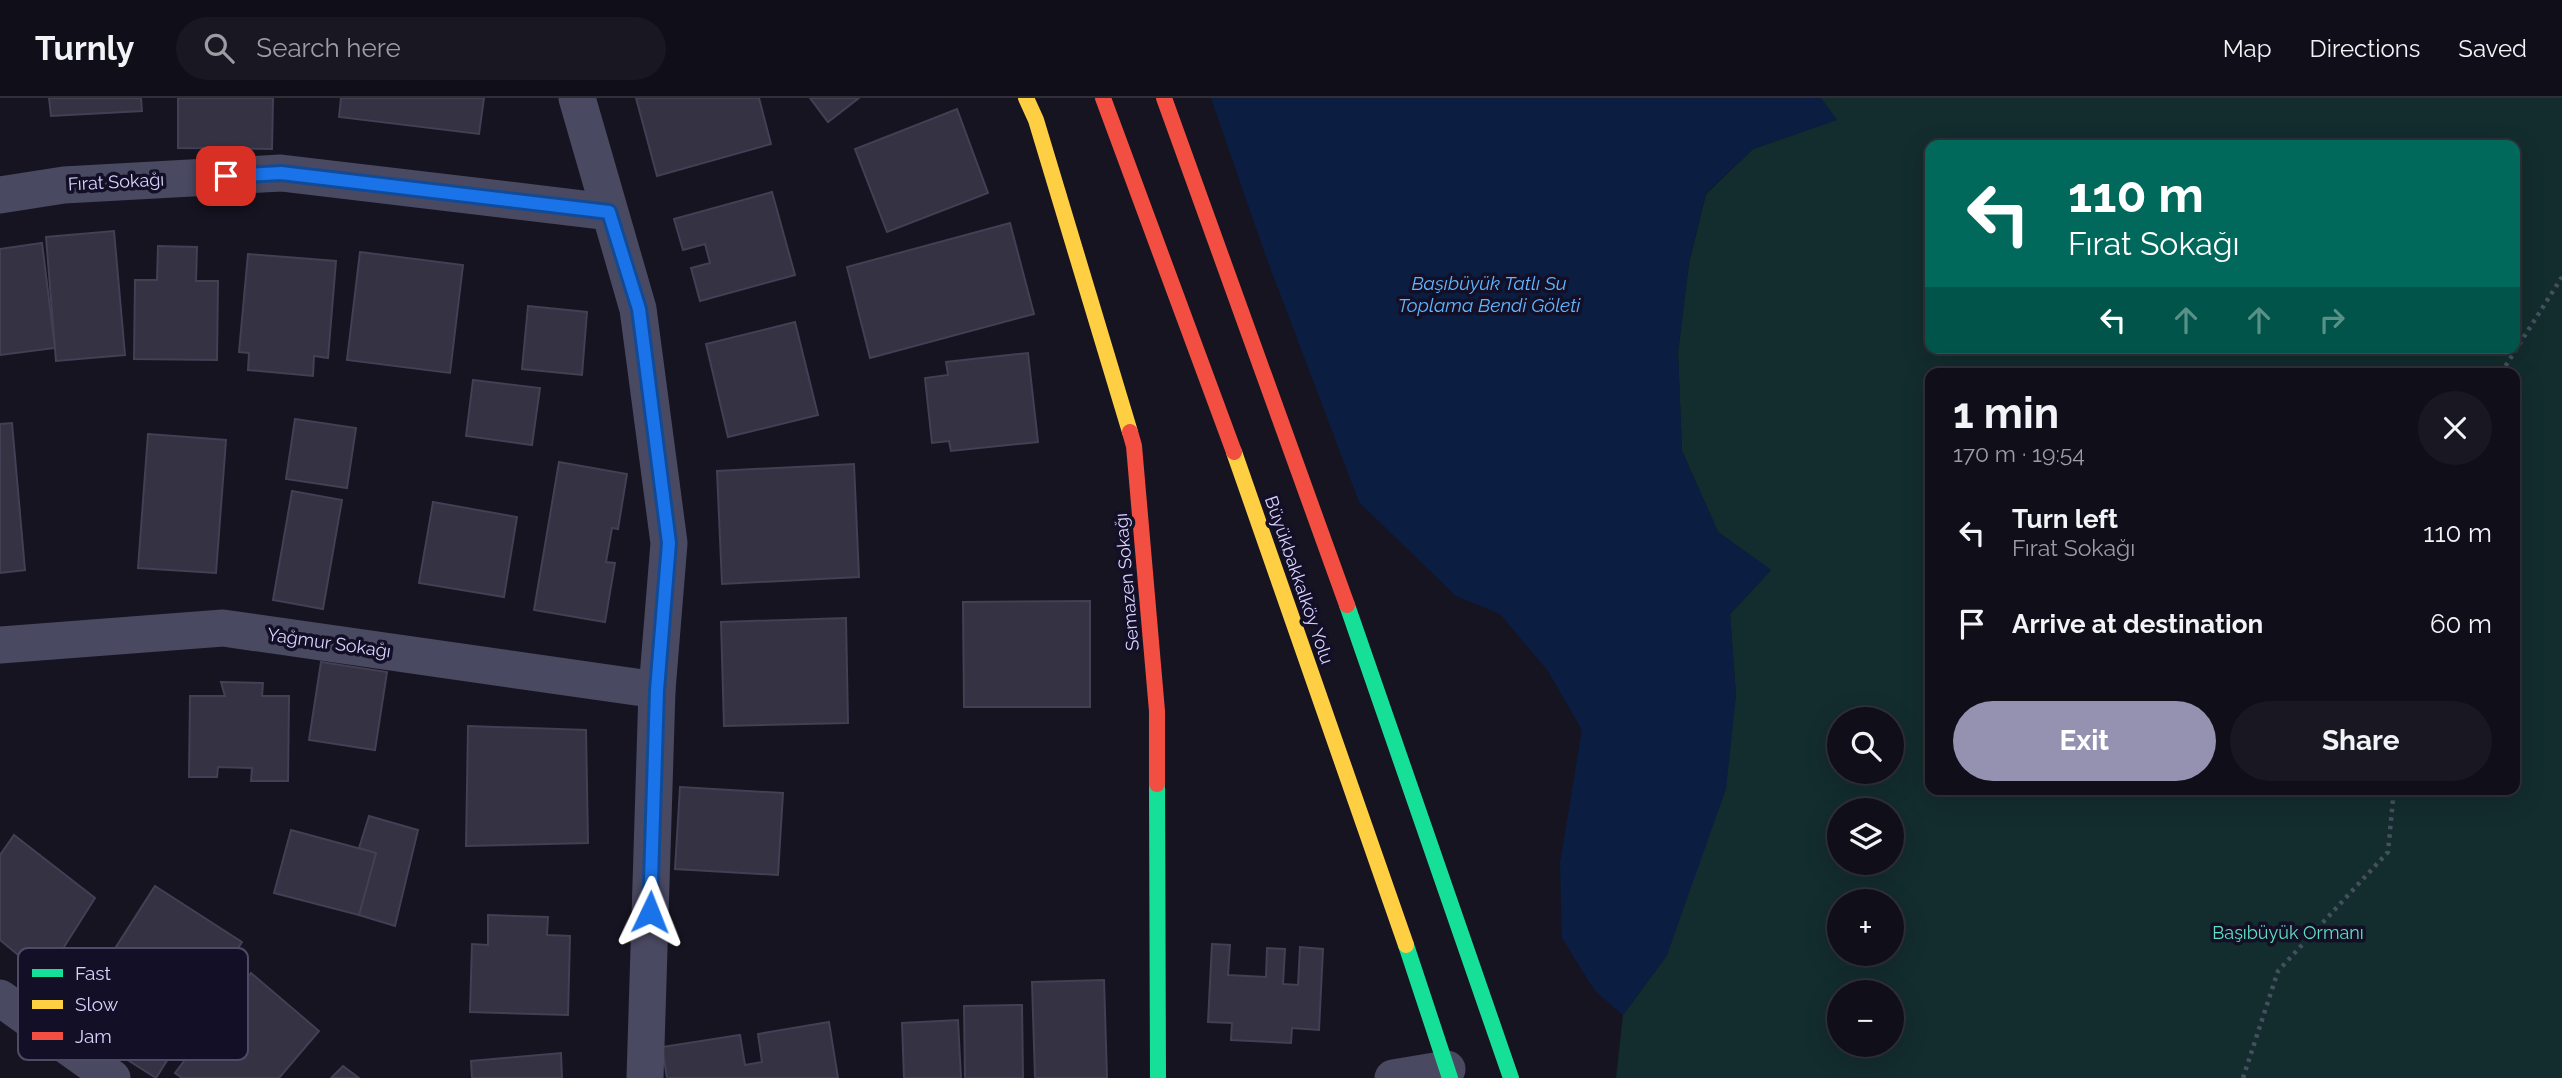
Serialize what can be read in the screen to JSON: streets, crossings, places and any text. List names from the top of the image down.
{
  "streets": {
    "main road": ["Büyükbakkalköy Yolu", "Semazen Sokağı"],
    "street": ["Fırat Sokağı", "Yağmur Sokağı"]
  },
  "water": ["Başıbüyük Tatlı Su Toplama Bendi Göleti"],
  "parks": ["Başıbüyük Ormanı"],
  "legend": ["Fast", "Slow", "Jam"],
  "page": {
    "header": "Turnly",
    "search": "Search here",
    "nav": ["Map", "Directions", "Saved"],
    "turn": ["110 m", "Fırat Sokağı"],
    "heading": ["1 min", "170 m · 19:54"],
    "list": [
      {
        "name": "Turn left",
        "note": "Fırat Sokağı",
        "value": "110 m"
      },
      {
        "name": "Arrive at destination",
        "value": "60 m"
      }
    ],
    "buttons": ["Exit", "Share"],
    "map_buttons": ["+", "−"]
  }
}
